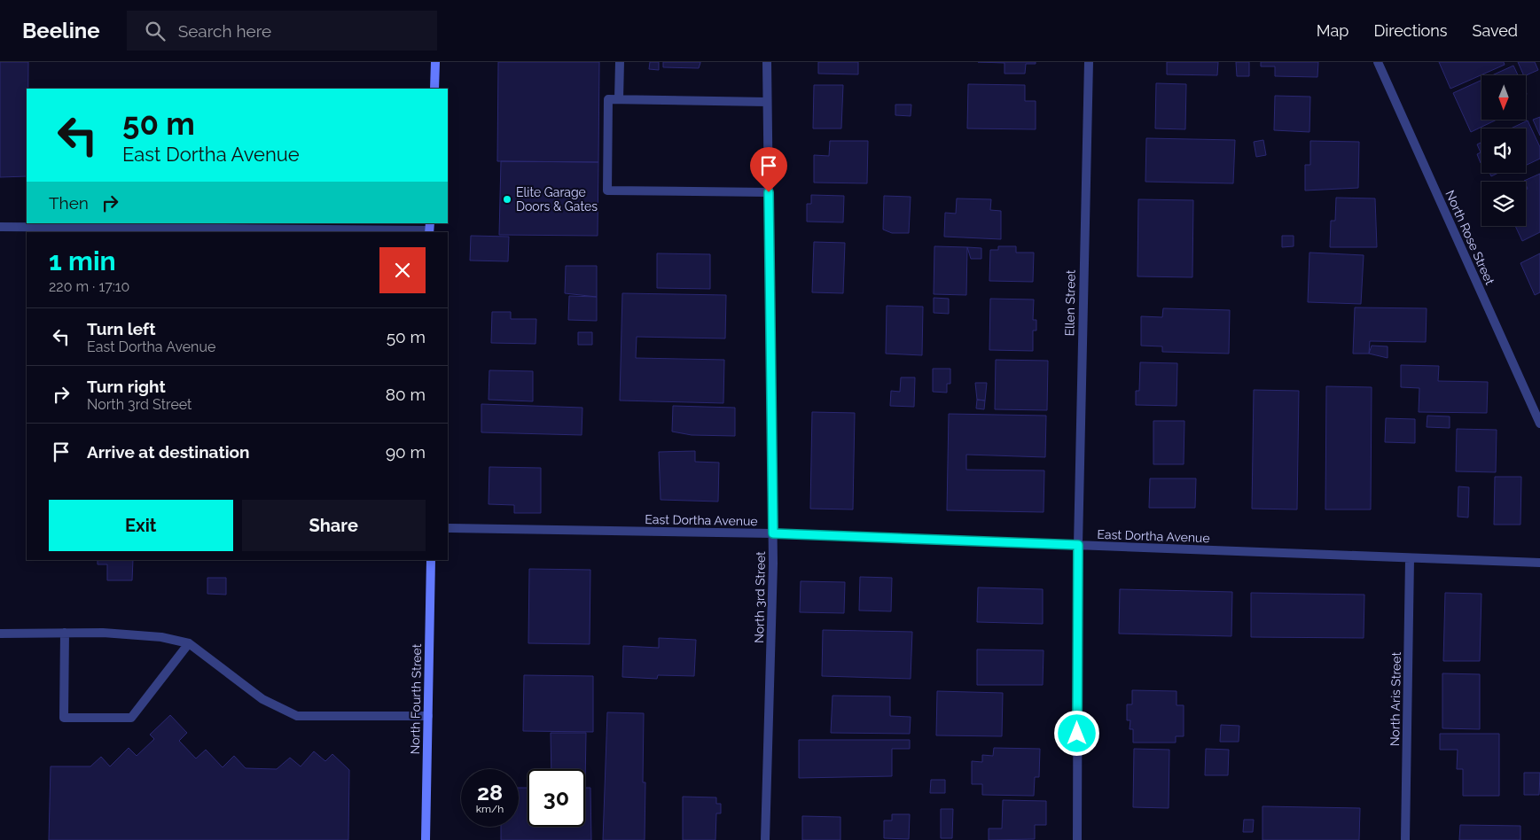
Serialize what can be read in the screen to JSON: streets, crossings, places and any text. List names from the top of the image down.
{
  "streets": {
    "main road": ["North Fourth Street"],
    "street": [
      "North Rose Street",
      "Ellen Street",
      "East Dortha Avenue",
      "North 3rd Street",
      "North Aris Street"
    ]
  },
  "crossings": [
    ["Ellen Street", "East Dortha Avenue"],
    ["East Dortha Avenue", "North 3rd Street"],
    ["East Dortha Avenue", "North Aris Street"]
  ],
  "places": ["Elite Garage Doors & Gates"],
  "north": "bottom",
  "page": {
    "header": "Beeline",
    "search": "Search here",
    "nav": ["Map", "Directions", "Saved"],
    "turn": ["50 m", "East Dortha Avenue"],
    "then": "Then",
    "heading": ["1 min", "220 m · 17:10"],
    "list": [
      {
        "name": "Turn left",
        "note": "East Dortha Avenue",
        "value": "50 m"
      },
      {
        "name": "Turn right",
        "note": "North 3rd Street",
        "value": "80 m"
      },
      {
        "name": "Arrive at destination",
        "value": "90 m"
      }
    ],
    "buttons": ["Exit", "Share"],
    "speed": "28 km/h",
    "limit": "30"
  }
}
